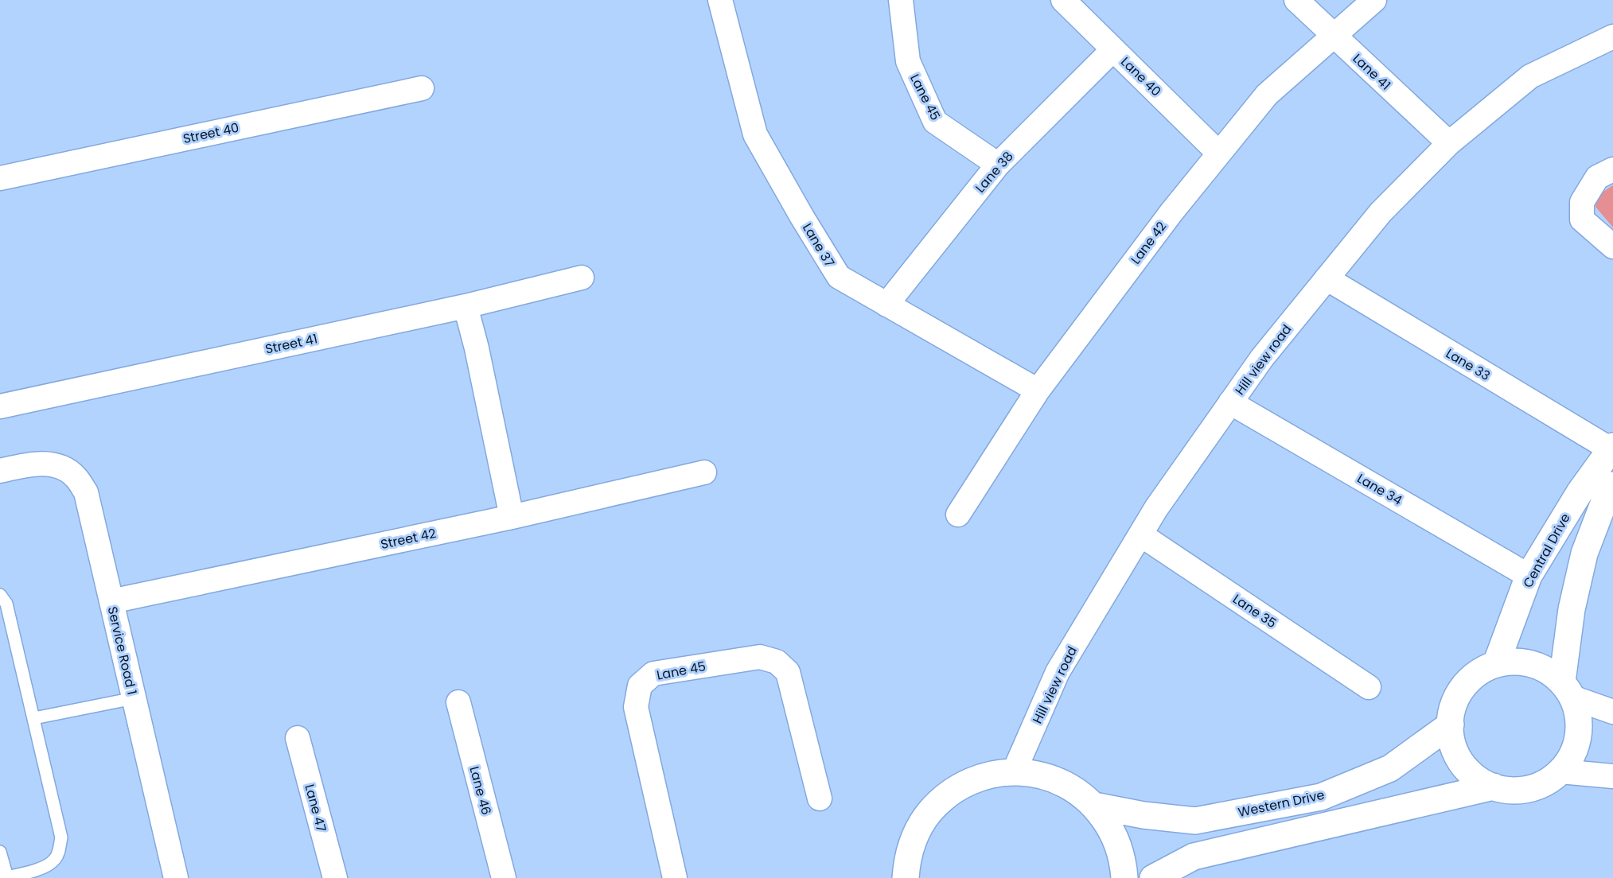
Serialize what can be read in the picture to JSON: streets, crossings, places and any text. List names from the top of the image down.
{
  "streets": {
    "street": [
      "Lane 41",
      "Lane 40",
      "Lane 45",
      "Street 40",
      "Lane 38",
      "Lane 42",
      "Lane 37",
      "Street 41",
      "Hill view road",
      "Lane 33",
      "Lane 34",
      "Street 42",
      "Central Drive",
      "Lane 35",
      "Service Road 1",
      "Lane 46",
      "Western Drive",
      "Lane 47"
    ]
  },
  "crossings": [
    ["Lane 41", "Lane 42"],
    ["Lane 41", "Hill view road"],
    ["Lane 40", "Lane 38"],
    ["Lane 40", "Lane 42"],
    ["Lane 45", "Lane 38"],
    ["Lane 38", "Lane 37"],
    ["Lane 42", "Lane 37"],
    ["Hill view road", "Lane 33"],
    ["Hill view road", "Lane 34"],
    ["Hill view road", "Lane 35"],
    ["Lane 33", "Central Drive"],
    ["Lane 34", "Central Drive"],
    ["Street 42", "Service Road 1"],
    ["Central Drive", "Western Drive"]
  ]
}
